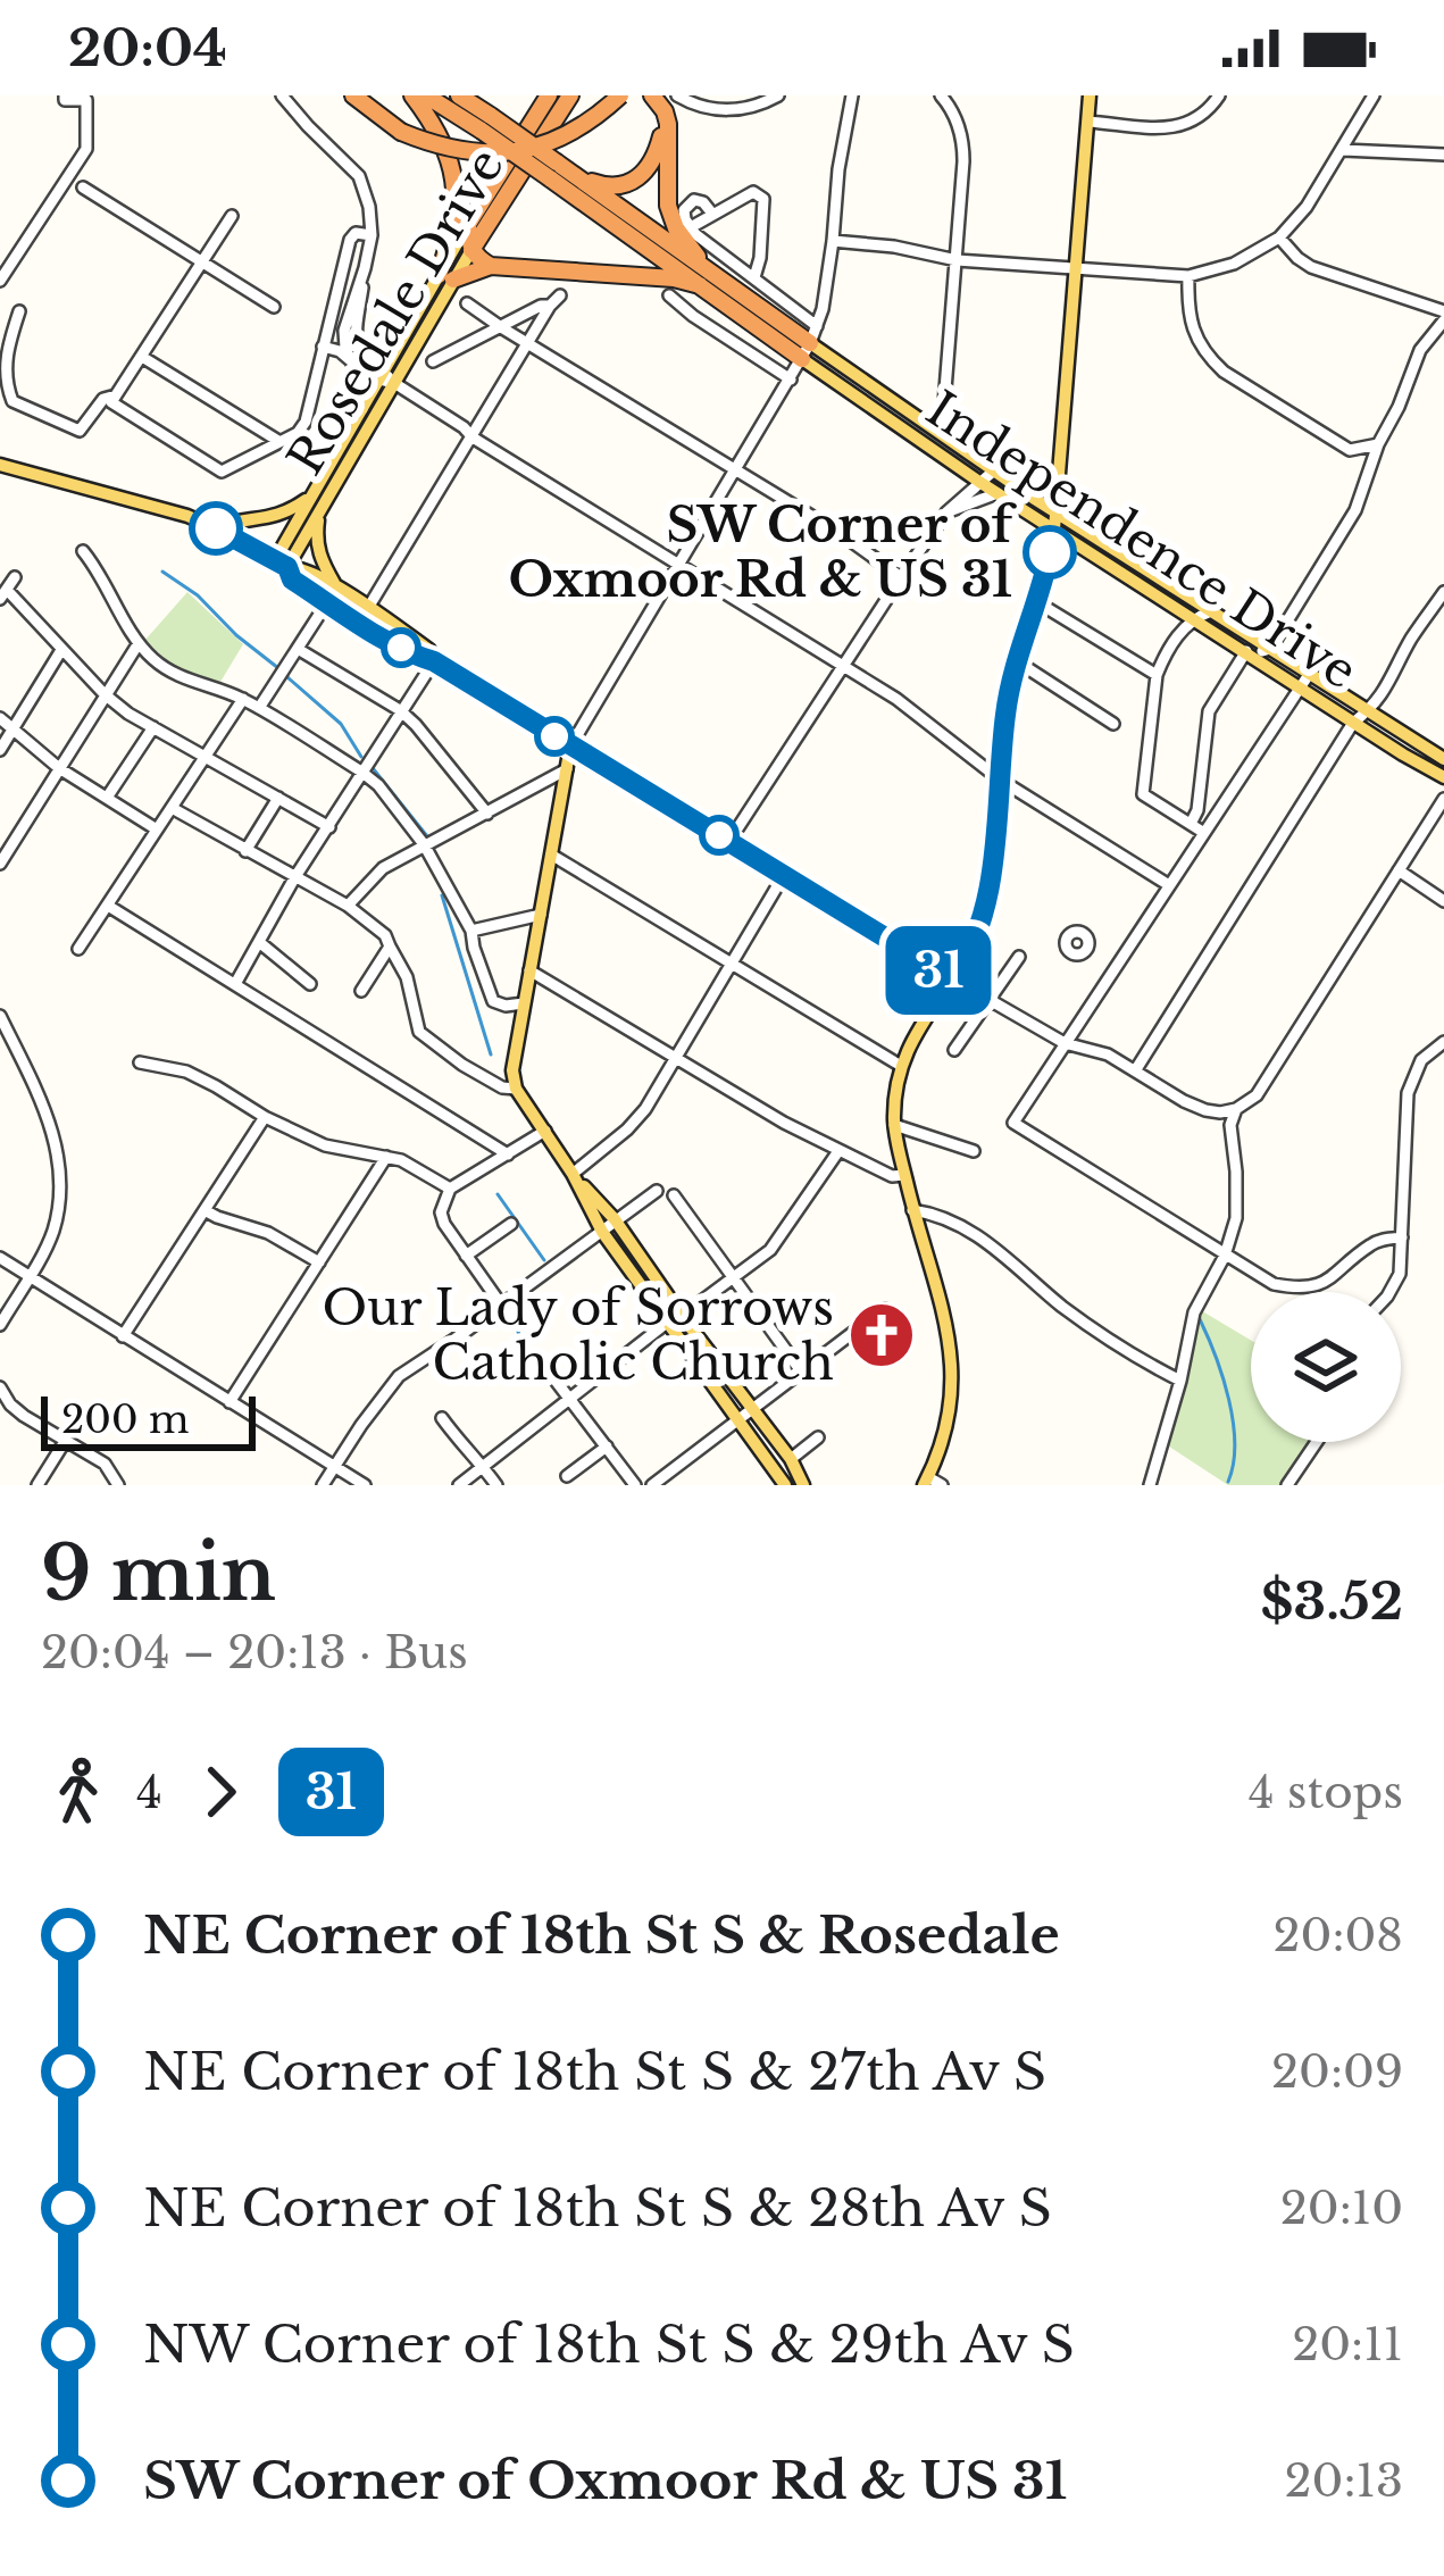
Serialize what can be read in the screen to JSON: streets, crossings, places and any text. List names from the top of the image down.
{
  "streets": {
    "highway": ["Rosedale Drive"],
    "main road": ["Independence Drive"]
  },
  "places": {
    "other": ["SW Corner of Oxmoor Rd & US 31"],
    "church": ["Our Lady of Sorrows Catholic Church"]
  },
  "lines": ["bus line 31"],
  "scale_bar": "200 m",
  "page": {
    "status": "20:04",
    "on_map": "31",
    "scale": "200 m",
    "heading": ["9 min", "20:04 – 20:13 · Bus", "$3.52"],
    "legs": ["4", "31", "4 stops"],
    "list": [
      {
        "name": "NE Corner of 18th St S & Rosedale",
        "value": "20:08"
      },
      {
        "name": "NE Corner of 18th St S & 27th Av S",
        "value": "20:09"
      },
      {
        "name": "NE Corner of 18th St S & 28th Av S",
        "value": "20:10"
      },
      {
        "name": "NW Corner of 18th St S & 29th Av S",
        "value": "20:11"
      },
      {
        "name": "SW Corner of Oxmoor Rd & US 31",
        "value": "20:13"
      }
    ]
  }
}
